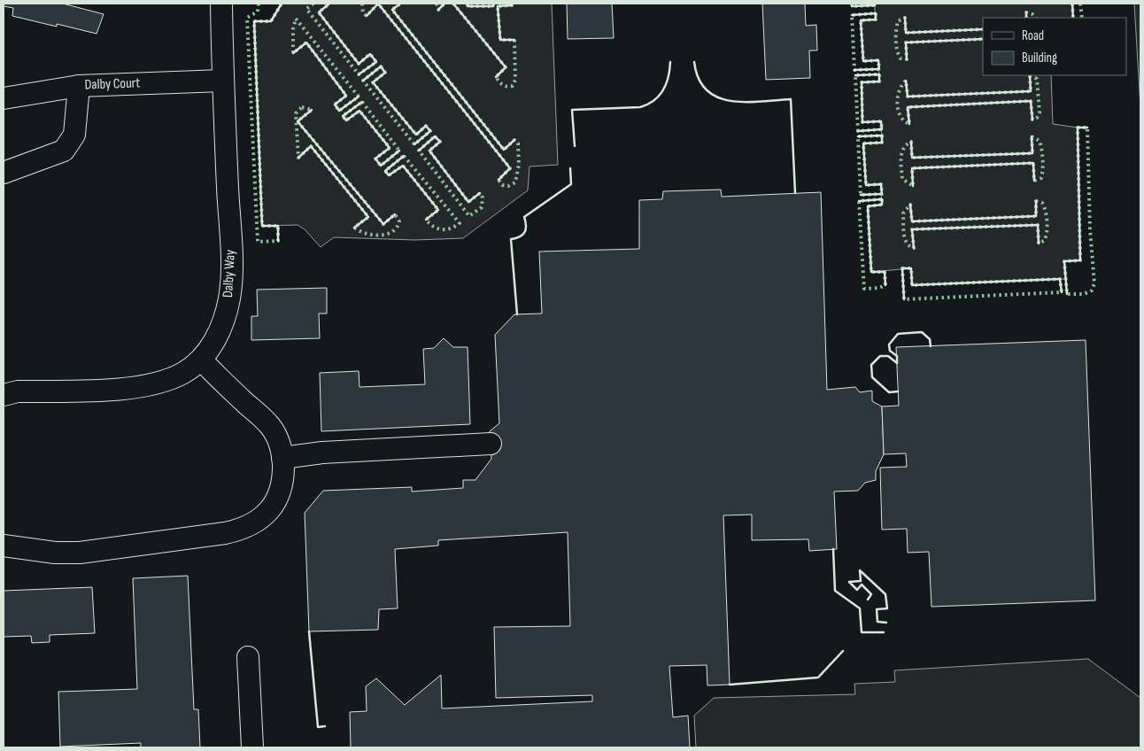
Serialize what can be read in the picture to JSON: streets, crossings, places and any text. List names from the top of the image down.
{
  "streets": {
    "street": ["Dalby Court", "Dalby Way"]
  },
  "crossings": [
    ["Dalby Court", "Dalby Way"]
  ],
  "legend": ["Road", "Building"]
}
